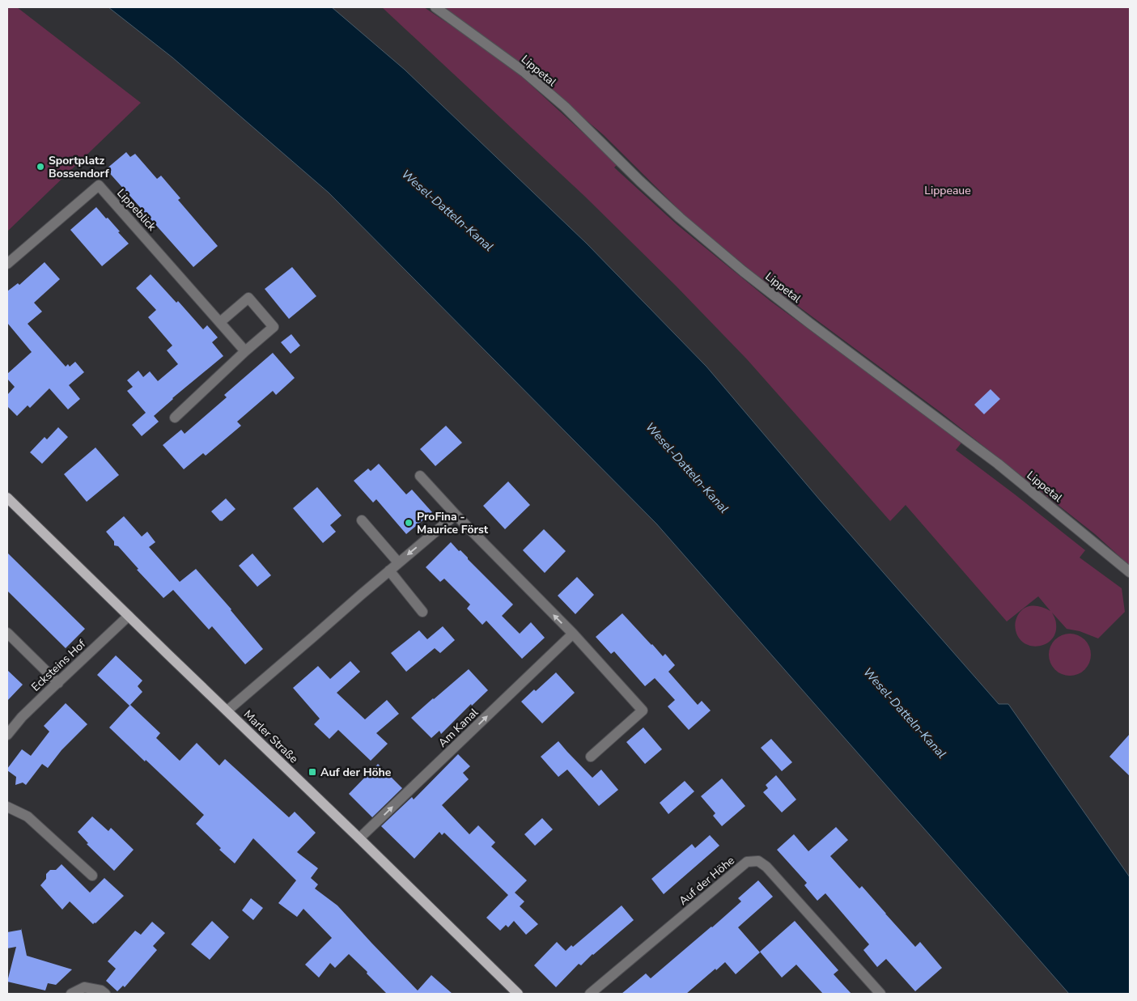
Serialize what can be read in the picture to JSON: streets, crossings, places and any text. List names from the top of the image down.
{
  "streets": {
    "main road": ["Marler Straße"],
    "street": [
      "Lippetal",
      "Lippeblick",
      "Ecksteins Hof",
      "Am Kanal",
      "Auf der Höhe"
    ]
  },
  "crossings": [
    ["Ecksteins Hof", "Marler Straße"],
    ["Am Kanal", "Marler Straße"]
  ],
  "one_way": ["Am Kanal"],
  "water": ["Wesel-Datteln-Kanal"],
  "parks": ["Lippeaue"],
  "places": {
    "other": ["Sportplatz Bossendorf", "ProFina - Maurice Först"],
    "transit": ["Auf der Höhe"]
  }
}
